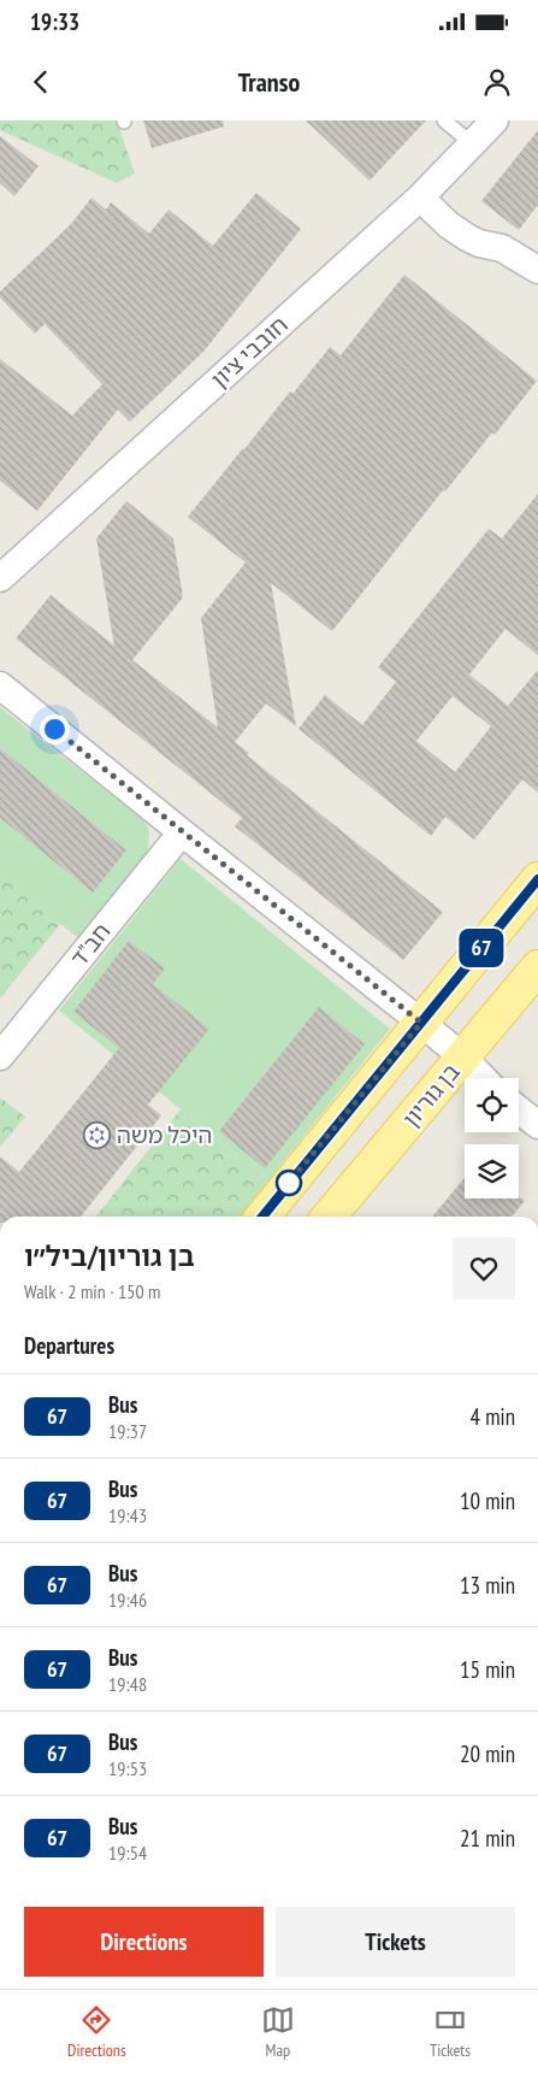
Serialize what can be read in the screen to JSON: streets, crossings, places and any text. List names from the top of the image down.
{
  "streets": {
    "main road": ["בן גוריון"],
    "street": ["חובבי ציון", "חב\"ד"]
  },
  "places": {
    "synagogue": ["היכל משה"]
  },
  "lines": ["bus line 67"],
  "page": {
    "status": "19:33",
    "header": "Transo",
    "on_map": "67",
    "heading": [
      ["בן גוריון/ביל״ו", "Walk · 2 min · 150 m"],
      "Departures"
    ],
    "list": [
      {
        "mark": "67",
        "name": "Bus",
        "note": "19:37",
        "value": "4 min"
      },
      {
        "mark": "67",
        "name": "Bus",
        "note": "19:43",
        "value": "10 min"
      },
      {
        "mark": "67",
        "name": "Bus",
        "note": "19:46",
        "value": "13 min"
      },
      {
        "mark": "67",
        "name": "Bus",
        "note": "19:48",
        "value": "15 min"
      },
      {
        "mark": "67",
        "name": "Bus",
        "note": "19:53",
        "value": "20 min"
      },
      {
        "mark": "67",
        "name": "Bus",
        "note": "19:54",
        "value": "21 min"
      }
    ],
    "buttons": ["Directions", "Tickets"],
    "tabs": ["Directions", "Map", "Tickets"]
  }
}
